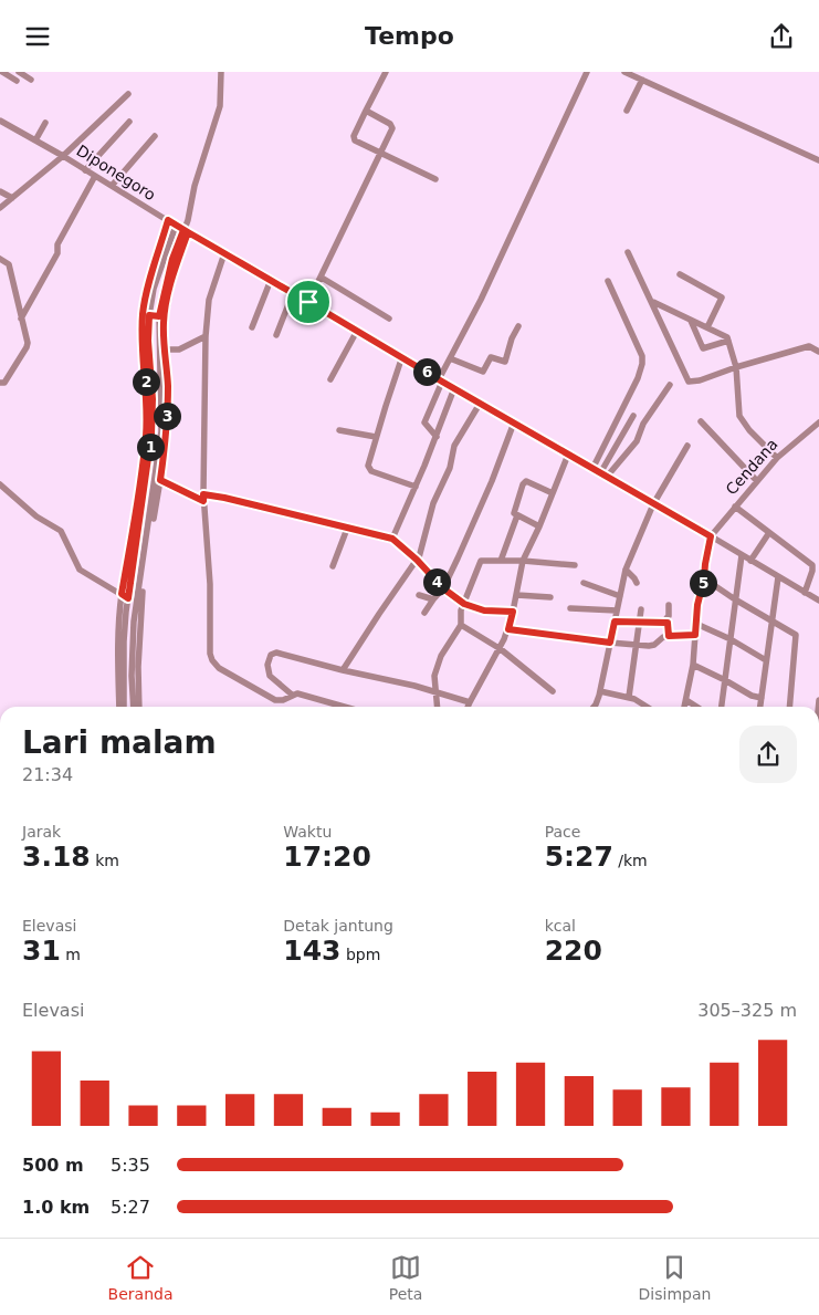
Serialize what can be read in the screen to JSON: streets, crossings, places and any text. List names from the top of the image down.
{
  "streets": {
    "street": ["Diponegoro", "Cendana"]
  },
  "crossings": [
    ["Diponegoro", "Cendana"]
  ],
  "page": {
    "header": "Tempo",
    "pins": [
      "6",
      "2",
      "3",
      "1",
      "4",
      "5"
    ],
    "heading": ["Lari malam", "21:34"],
    "stats": [
      ["Jarak", "3.18 km"],
      ["Waktu", "17:20"],
      ["Pace", "5:27 /km"],
      ["Elevasi", "31 m"],
      ["Detak jantung", "143 bpm"],
      ["kcal", "220"]
    ],
    "chart": ["Elevasi", "305–325 m"],
    "list": [
      {
        "name": "500 m",
        "note": "5:35"
      },
      {
        "name": "1.0 km",
        "note": "5:27"
      }
    ],
    "tabs": ["Beranda", "Peta", "Disimpan"]
  }
}
